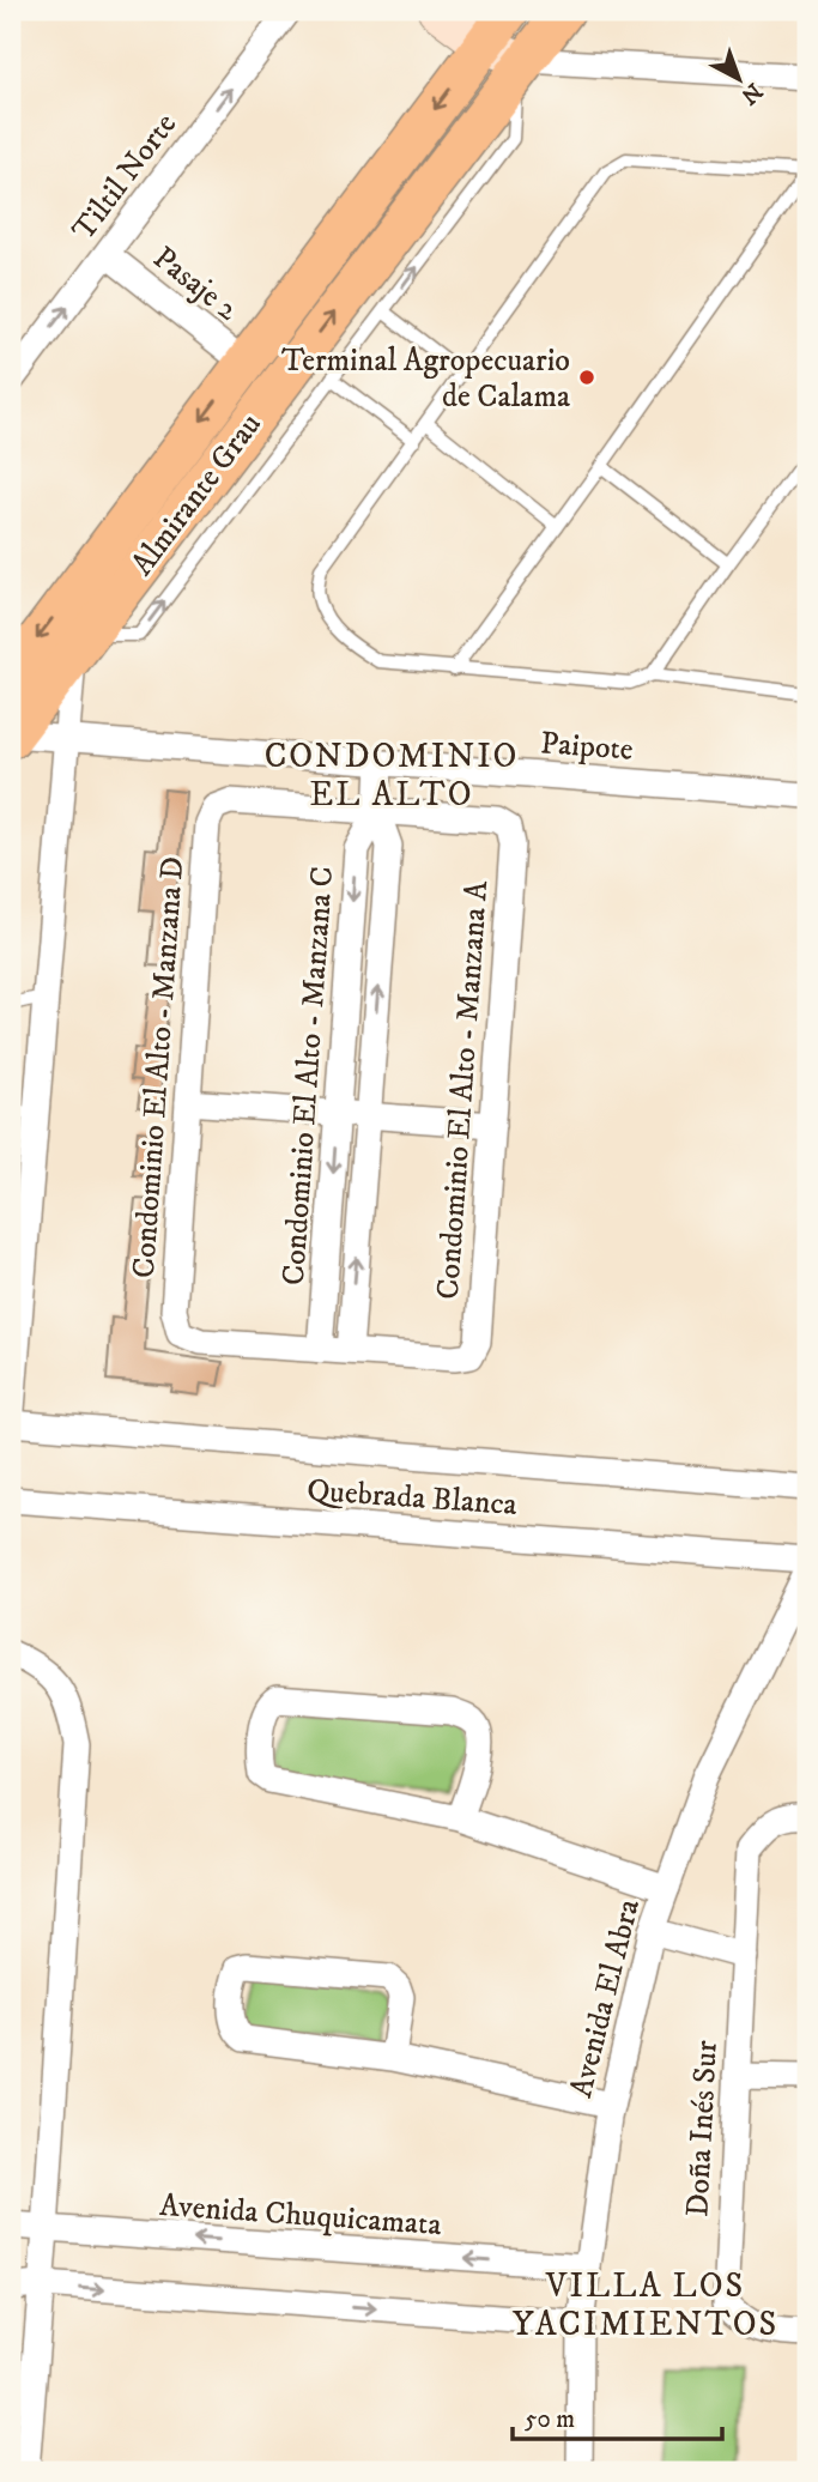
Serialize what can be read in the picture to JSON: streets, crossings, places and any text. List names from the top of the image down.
{
  "streets": {
    "main road": ["Almirante Grau"],
    "street": [
      "Tiltil Norte",
      "Pasaje 2",
      "Paipote",
      "Condominio El Alto - Manzana D",
      "Condominio El Alto - Manzana C",
      "Condominio El Alto - Manzana A",
      "Quebrada Blanca",
      "Avenida El Abra",
      "Doña Inés Sur",
      "Avenida Chuquicamata"
    ]
  },
  "crossings": [
    ["Tiltil Norte", "Pasaje 2"],
    ["Pasaje 2", "Almirante Grau"],
    ["Almirante Grau", "Paipote"],
    ["Condominio El Alto - Manzana D", "Condominio El Alto - Manzana C"],
    ["Condominio El Alto - Manzana D", "Condominio El Alto - Manzana A"],
    ["Condominio El Alto - Manzana C", "Condominio El Alto - Manzana A"],
    ["Avenida El Abra", "Avenida Chuquicamata"]
  ],
  "one_way": ["Tiltil Norte"],
  "districts": ["CONDOMINIO EL ALTO", "VILLA LOS YACIMIENTOS"],
  "places": ["Terminal Agropecuario de Calama"],
  "scale_bar": "50 m",
  "north": "bottom right"
}
